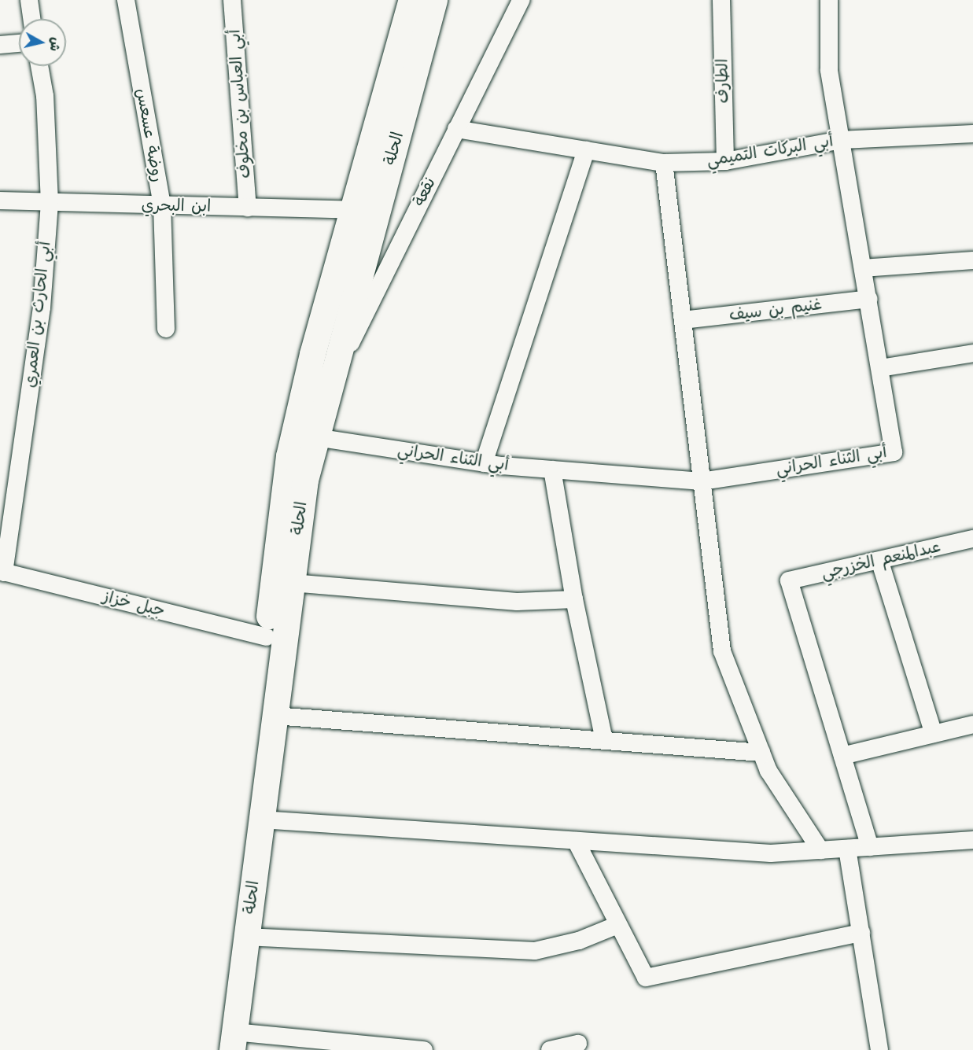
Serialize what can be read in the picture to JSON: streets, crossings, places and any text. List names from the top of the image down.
{
  "streets": {
    "main road": ["الحلة"],
    "street": [
      "الطارف",
      "أبي العباس بن مخلوف",
      "روضة عسعس",
      "أبي البركات التميمي",
      "نقعة",
      "ابن البحري",
      "غنيم بن سيف",
      "أبي الحارث بن العمري",
      "أبي الثناء الحراني",
      "عبدالمنعم الخزرجي",
      "جبل خزاز"
    ]
  },
  "crossings": [
    ["الطارف", "أبي البركات التميمي"],
    ["أبي العباس بن مخلوف", "ابن البحري"],
    ["روضة عسعس", "ابن البحري"],
    ["الحلة", "نقعة"],
    ["الحلة", "ابن البحري"],
    ["الحلة", "أبي الثناء الحراني"],
    ["الحلة", "جبل خزاز"],
    ["أبي البركات التميمي", "نقعة"],
    ["أبي البركات التميمي", "أبي الثناء الحراني"],
    ["ابن البحري", "أبي الحارث بن العمري"],
    ["غنيم بن سيف", "أبي الثناء الحراني"],
    ["أبي الحارث بن العمري", "جبل خزاز"]
  ],
  "north": "right"
}
